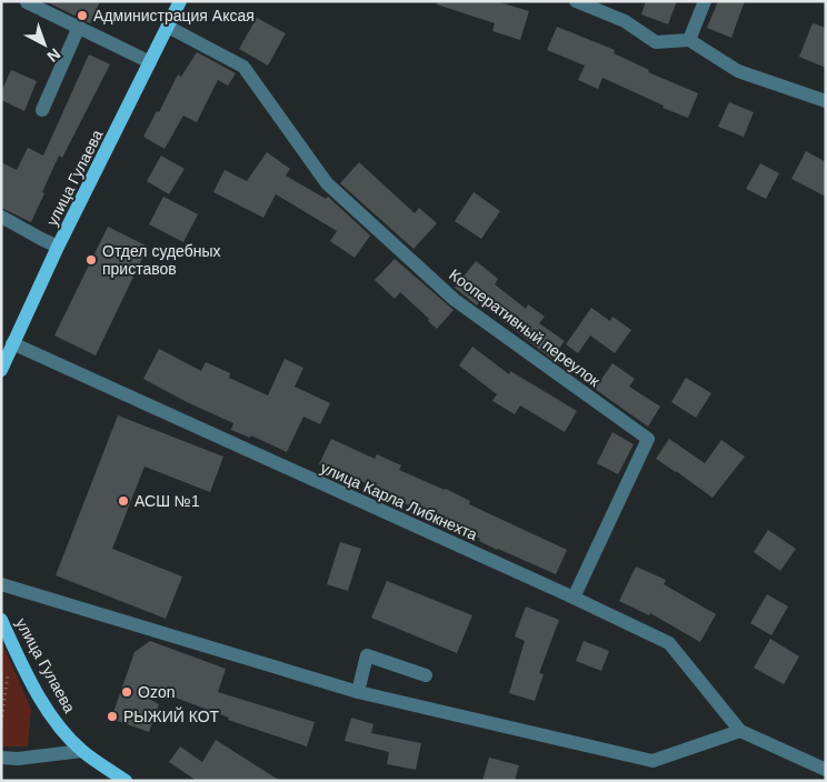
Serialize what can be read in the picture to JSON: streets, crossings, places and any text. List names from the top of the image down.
{
  "streets": {
    "main road": ["улица Гулаева"],
    "street": ["Кооперативный переулок", "улица Карла Либкнехта"]
  },
  "crossings": [
    ["улица Гулаева", "Кооперативный переулок"],
    ["улица Гулаева", "улица Карла Либкнехта"],
    ["Кооперативный переулок", "улица Карла Либкнехта"]
  ],
  "places": [
    "Администрация Аксая",
    "Отдел судебных приставов",
    "АСШ №1",
    "Ozon",
    "РЫЖИЙ КОТ"
  ],
  "north": "bottom right"
}
